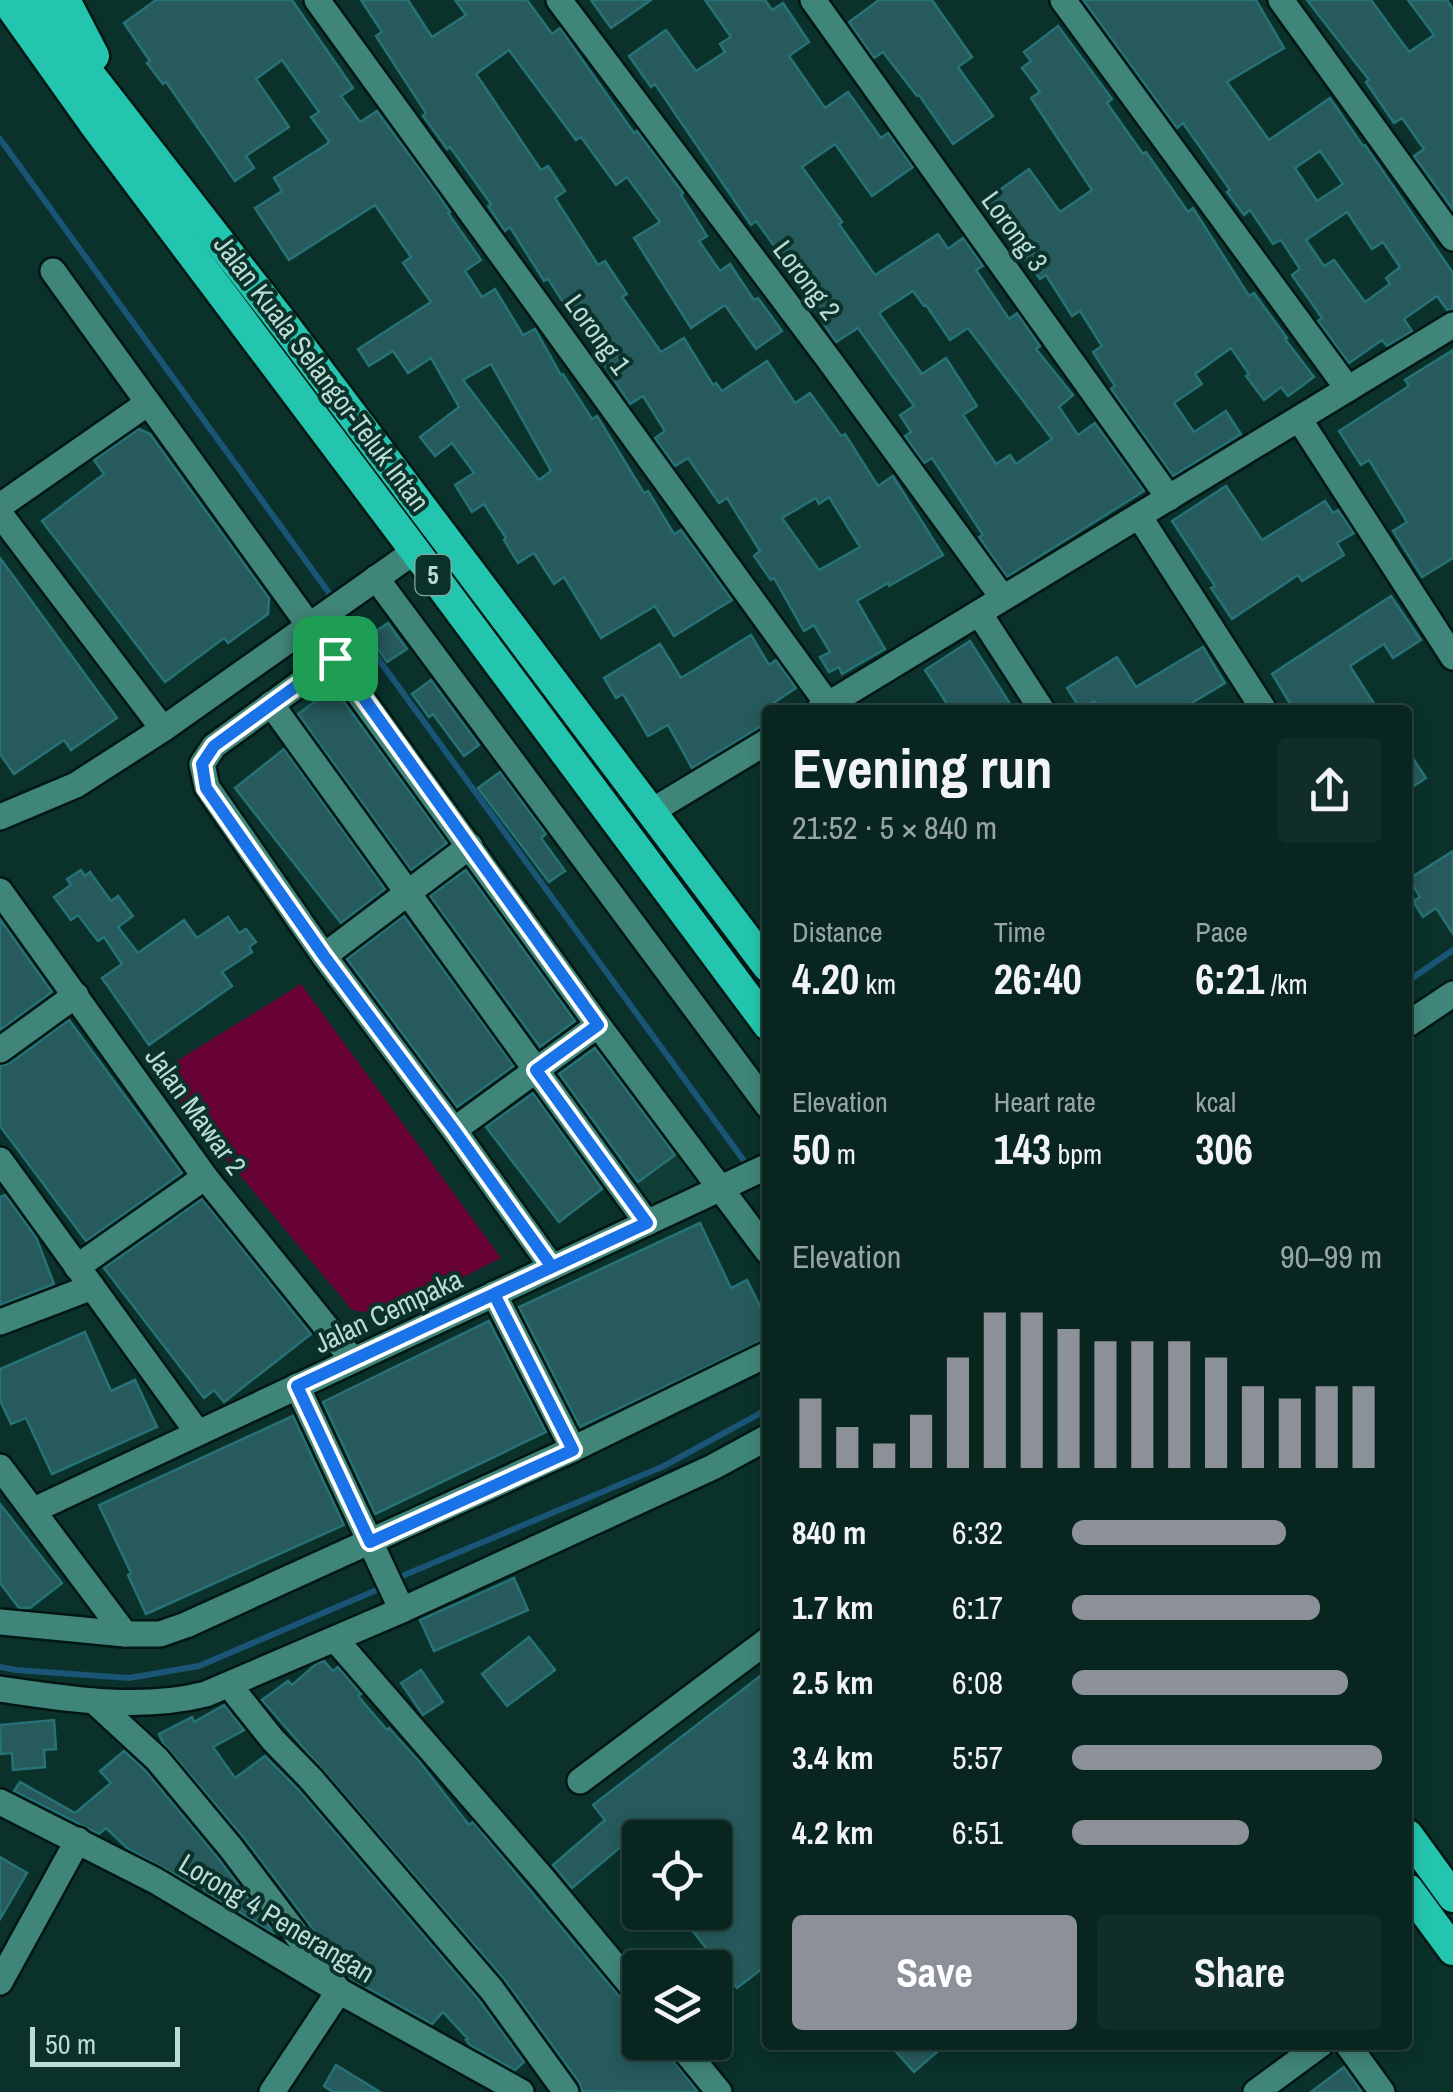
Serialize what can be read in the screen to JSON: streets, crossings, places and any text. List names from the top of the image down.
{
  "streets": {
    "highway": ["Jalan Kuala Selangor-Teluk Intan", "5"],
    "street": [
      "Lorong 3",
      "Lorong 2",
      "Lorong 1",
      "Jalan Mawar 2",
      "Jalan Cempaka",
      "Lorong 4 Penerangan"
    ]
  },
  "crossings": [
    ["Jalan Kuala Selangor-Teluk Intan", "5"],
    ["Jalan Mawar 2", "Jalan Cempaka"]
  ],
  "scale_bar": "50 m",
  "page": {
    "heading": ["Evening run", "21:52 · 5 × 840 m"],
    "stats": [
      ["Distance", "4.20 km"],
      ["Time", "26:40"],
      ["Pace", "6:21 /km"],
      ["Elevation", "50 m"],
      ["Heart rate", "143 bpm"],
      ["kcal", "306"]
    ],
    "chart": ["Elevation", "90–99 m"],
    "list": [
      {
        "name": "840 m",
        "note": "6:32"
      },
      {
        "name": "1.7 km",
        "note": "6:17"
      },
      {
        "name": "2.5 km",
        "note": "6:08"
      },
      {
        "name": "3.4 km",
        "note": "5:57"
      },
      {
        "name": "4.2 km",
        "note": "6:51"
      }
    ],
    "buttons": ["Save", "Share"],
    "scale": "50 m"
  }
}
